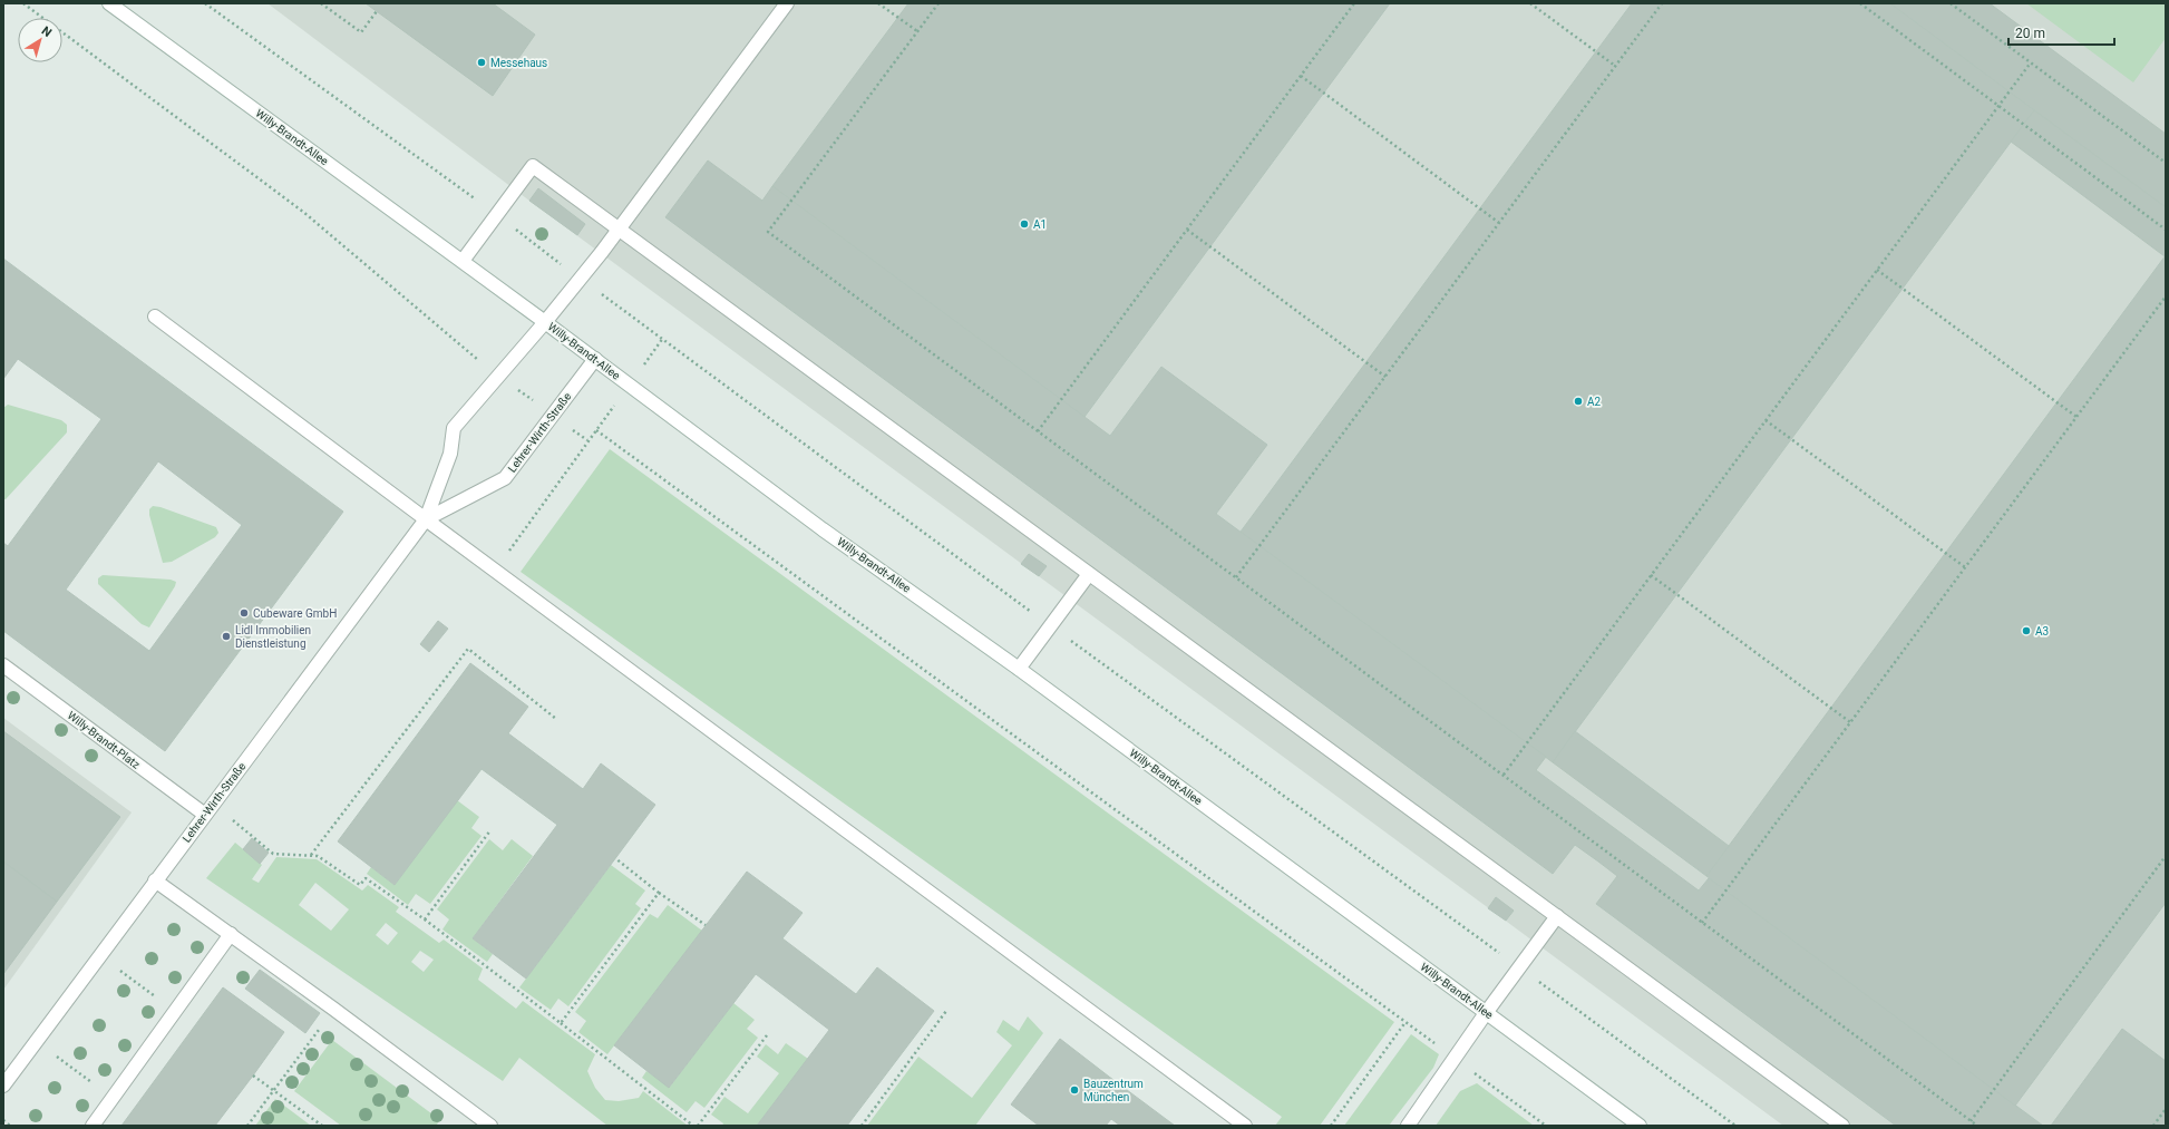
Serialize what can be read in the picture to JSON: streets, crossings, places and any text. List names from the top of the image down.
{
  "streets": {
    "main road": ["Willy-Brandt-Allee", "Lehrer-Wirth-Straße", "Willy-Brandt-Platz"]
  },
  "crossings": [
    ["Willy-Brandt-Allee", "Lehrer-Wirth-Straße"],
    ["Lehrer-Wirth-Straße", "Willy-Brandt-Platz"]
  ],
  "places": [
    "Messehaus",
    "A1",
    "A2",
    "Cubeware GmbH",
    "A3",
    "Lidl Immobilien Dienstleistung",
    "Bauzentrum München"
  ],
  "scale_bar": "20 m",
  "north": "top right"
}
